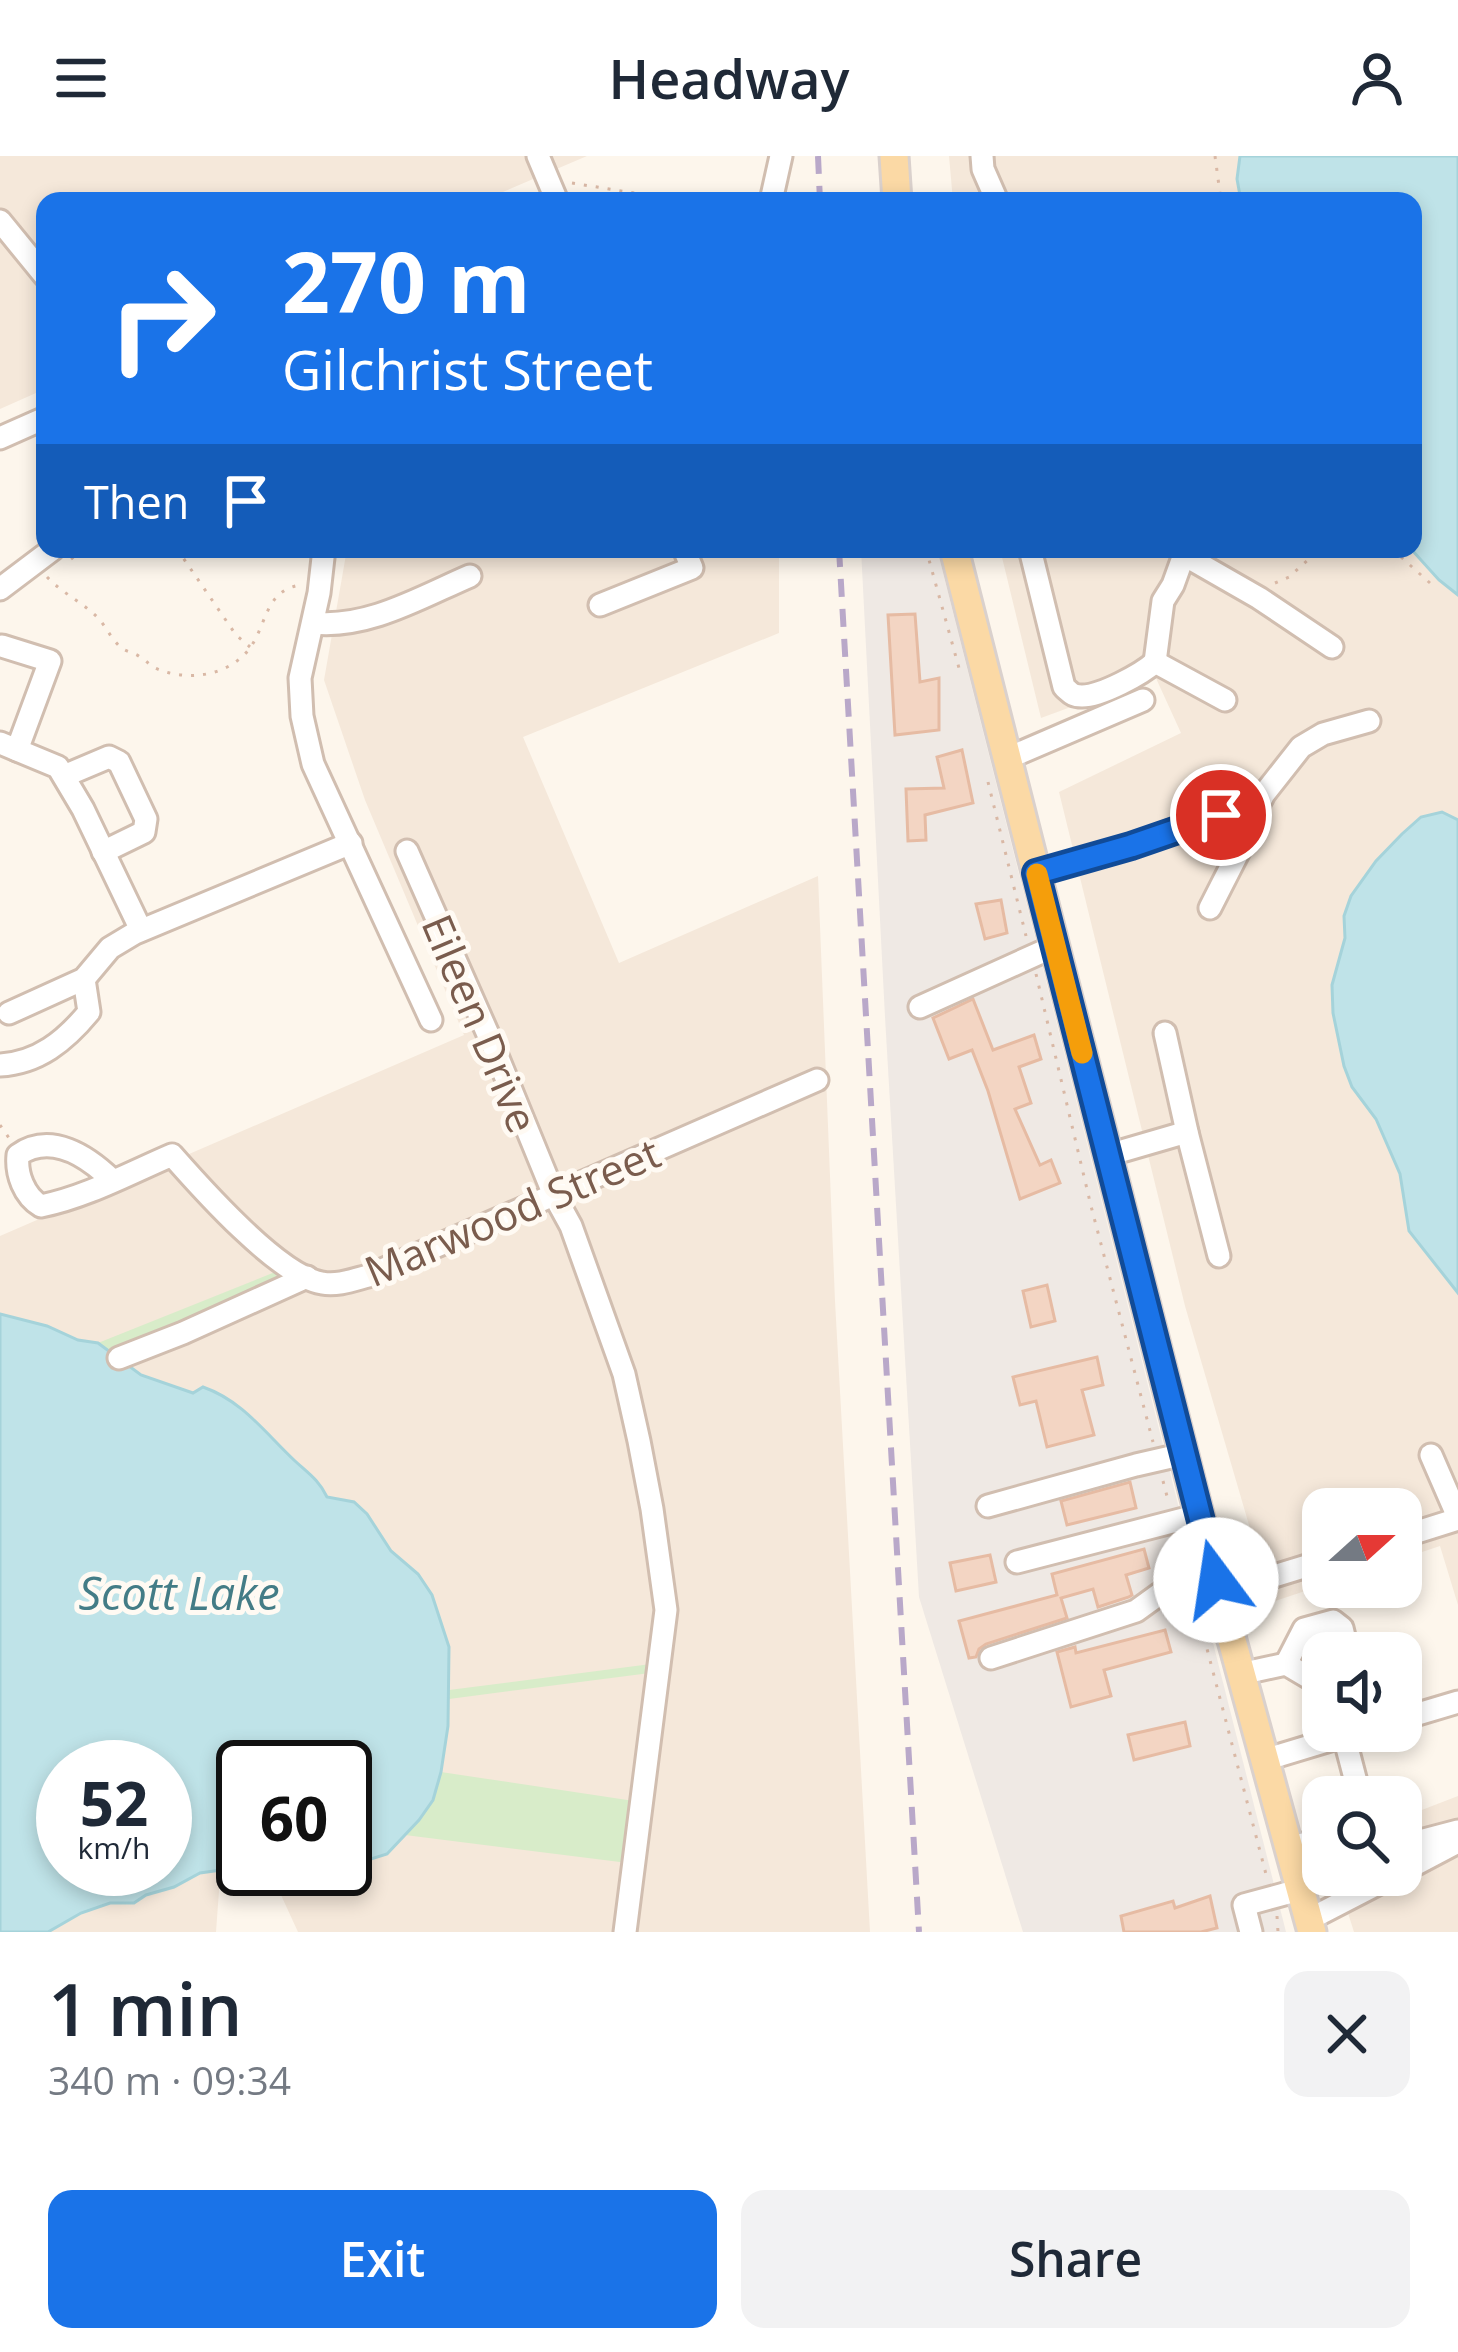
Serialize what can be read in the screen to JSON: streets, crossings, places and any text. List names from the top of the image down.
{
  "streets": {
    "street": ["Eileen Drive", "Marwood Street"]
  },
  "crossings": [
    ["Eileen Drive", "Marwood Street"]
  ],
  "water": ["Scott Lake"],
  "north": "right",
  "page": {
    "header": "Headway",
    "turn": ["270 m", "Gilchrist Street"],
    "then": "Then",
    "speed": "52 km/h",
    "limit": "60",
    "heading": ["1 min", "340 m · 09:34"],
    "buttons": ["Exit", "Share"]
  }
}
